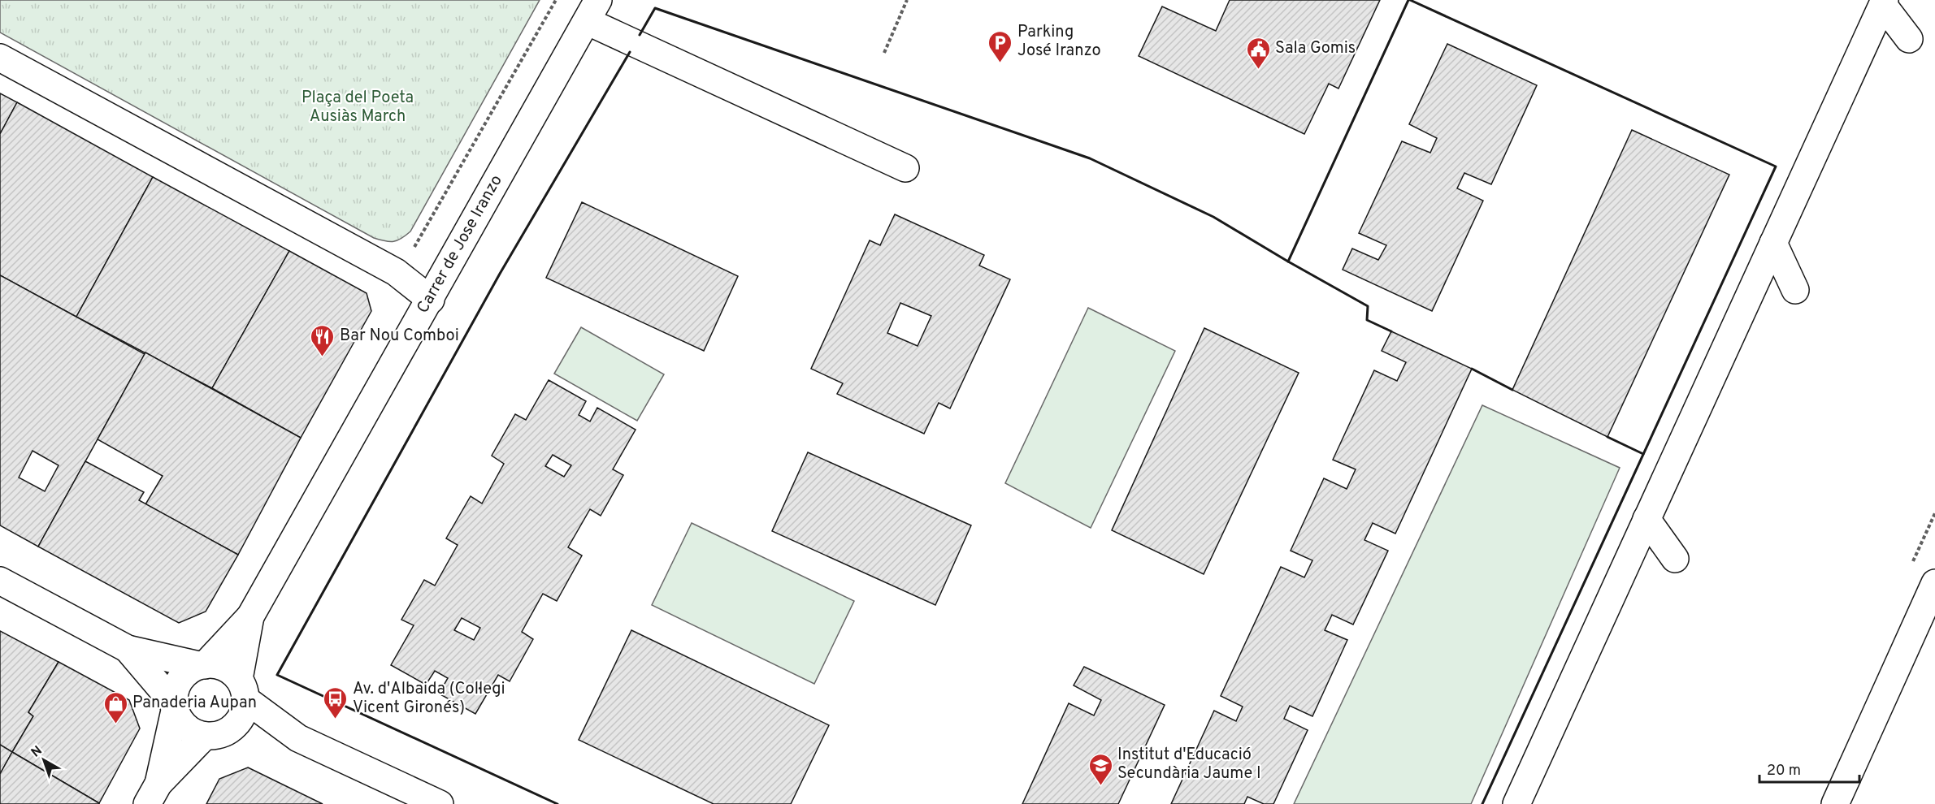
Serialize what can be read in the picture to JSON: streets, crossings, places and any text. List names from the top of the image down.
{
  "streets": {
    "street": ["Carrer de Jose Iranzo"]
  },
  "parks": ["Plaça del Poeta Ausiàs March"],
  "places": {
    "parking": ["Parking José Iranzo"],
    "public building": ["Sala Gomis"],
    "restaurant": ["Bar Nou Comboi"],
    "bus stop": ["Av. d'Albaida (Col·legi Vicent Gironés)"],
    "shop": ["Panaderia Aupan"],
    "school or university": ["Institut d'Educació Secundària Jaume I"]
  },
  "scale_bar": "20 m",
  "north": "top left"
}
